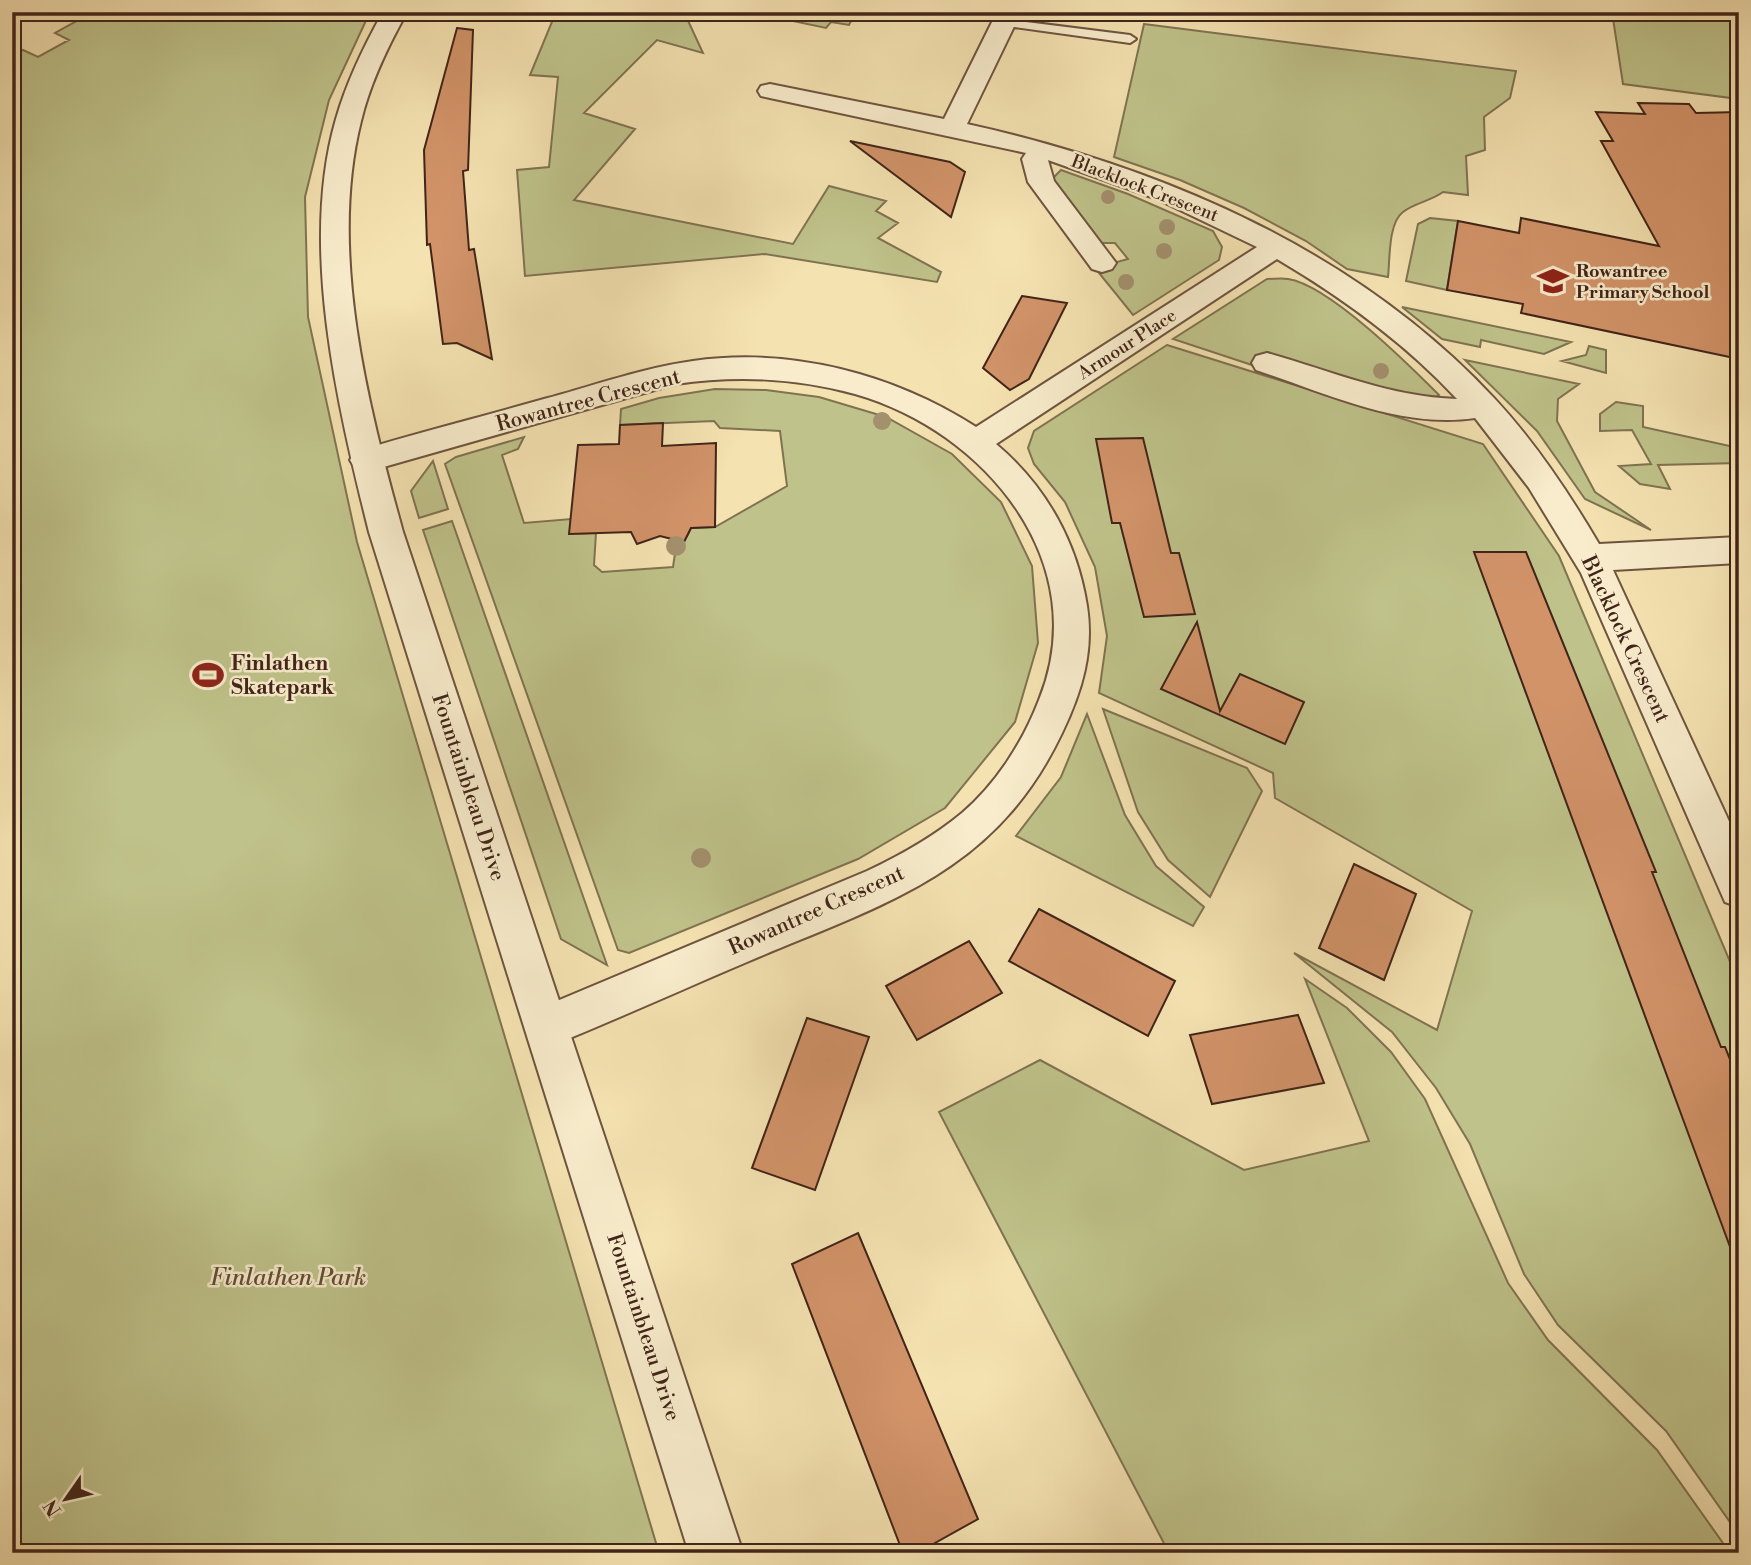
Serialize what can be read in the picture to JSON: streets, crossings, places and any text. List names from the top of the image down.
{
  "streets": {
    "street": [
      "Blacklock Crescent",
      "Armour Place",
      "Rowantree Crescent",
      "Fountainbleau Drive"
    ]
  },
  "crossings": [
    ["Blacklock Crescent", "Armour Place"],
    ["Armour Place", "Rowantree Crescent"],
    ["Rowantree Crescent", "Fountainbleau Drive"]
  ],
  "parks": ["Finlathen Park"],
  "places": {
    "school or university": ["Rowantree Primary School"],
    "sports": ["Finlathen Skatepark"]
  },
  "north": "bottom left"
}
